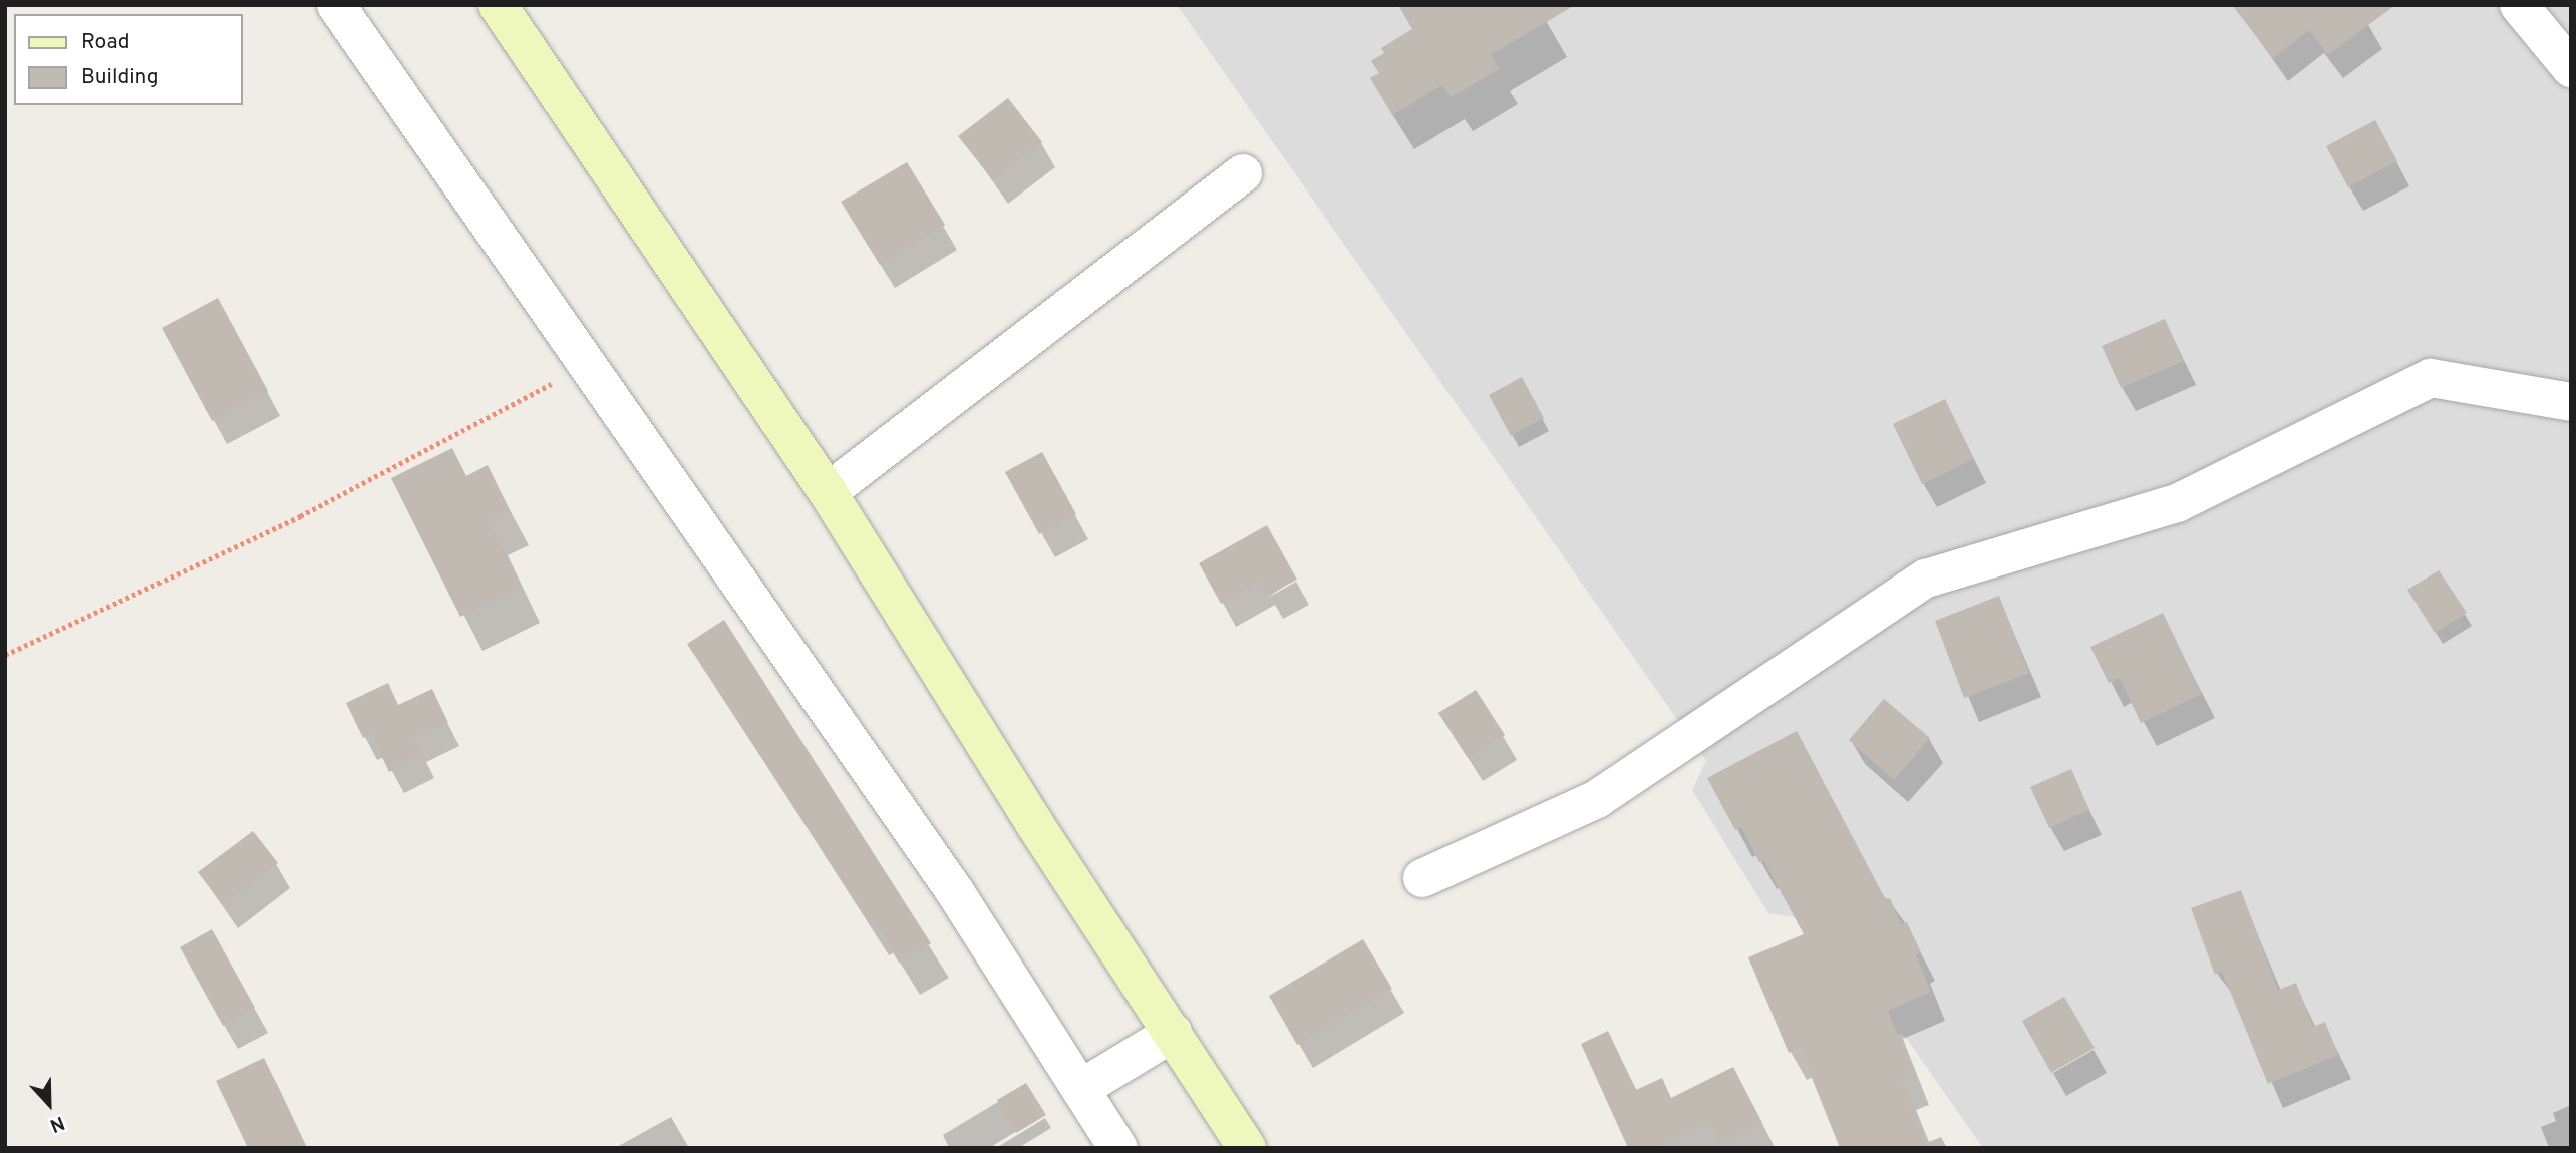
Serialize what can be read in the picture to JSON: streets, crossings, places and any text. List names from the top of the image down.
{
  "legend": ["Road", "Building"],
  "north": "bottom"
}
